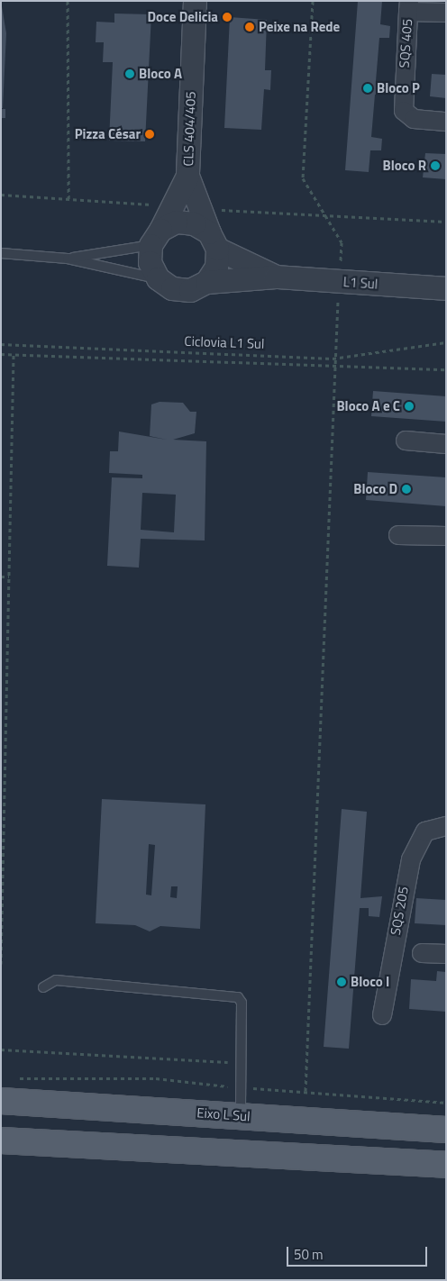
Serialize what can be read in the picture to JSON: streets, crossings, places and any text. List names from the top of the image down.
{
  "streets": {
    "main road": ["Eixo L Sul"],
    "street": [
      "SQS 405",
      "CLS 404/405",
      "L1 Sul",
      "SQS 205"
    ],
    "path": ["Ciclovia L1 Sul"]
  },
  "crossings": [
    ["CLS 404/405", "L1 Sul"]
  ],
  "places": [
    "Doce Delicia",
    "Peixe na Rede",
    "Bloco A",
    "Bloco P",
    "Pizza César",
    "Bloco R",
    "Bloco A e C",
    "Bloco D",
    "Bloco I"
  ],
  "scale_bar": "50 m"
}
